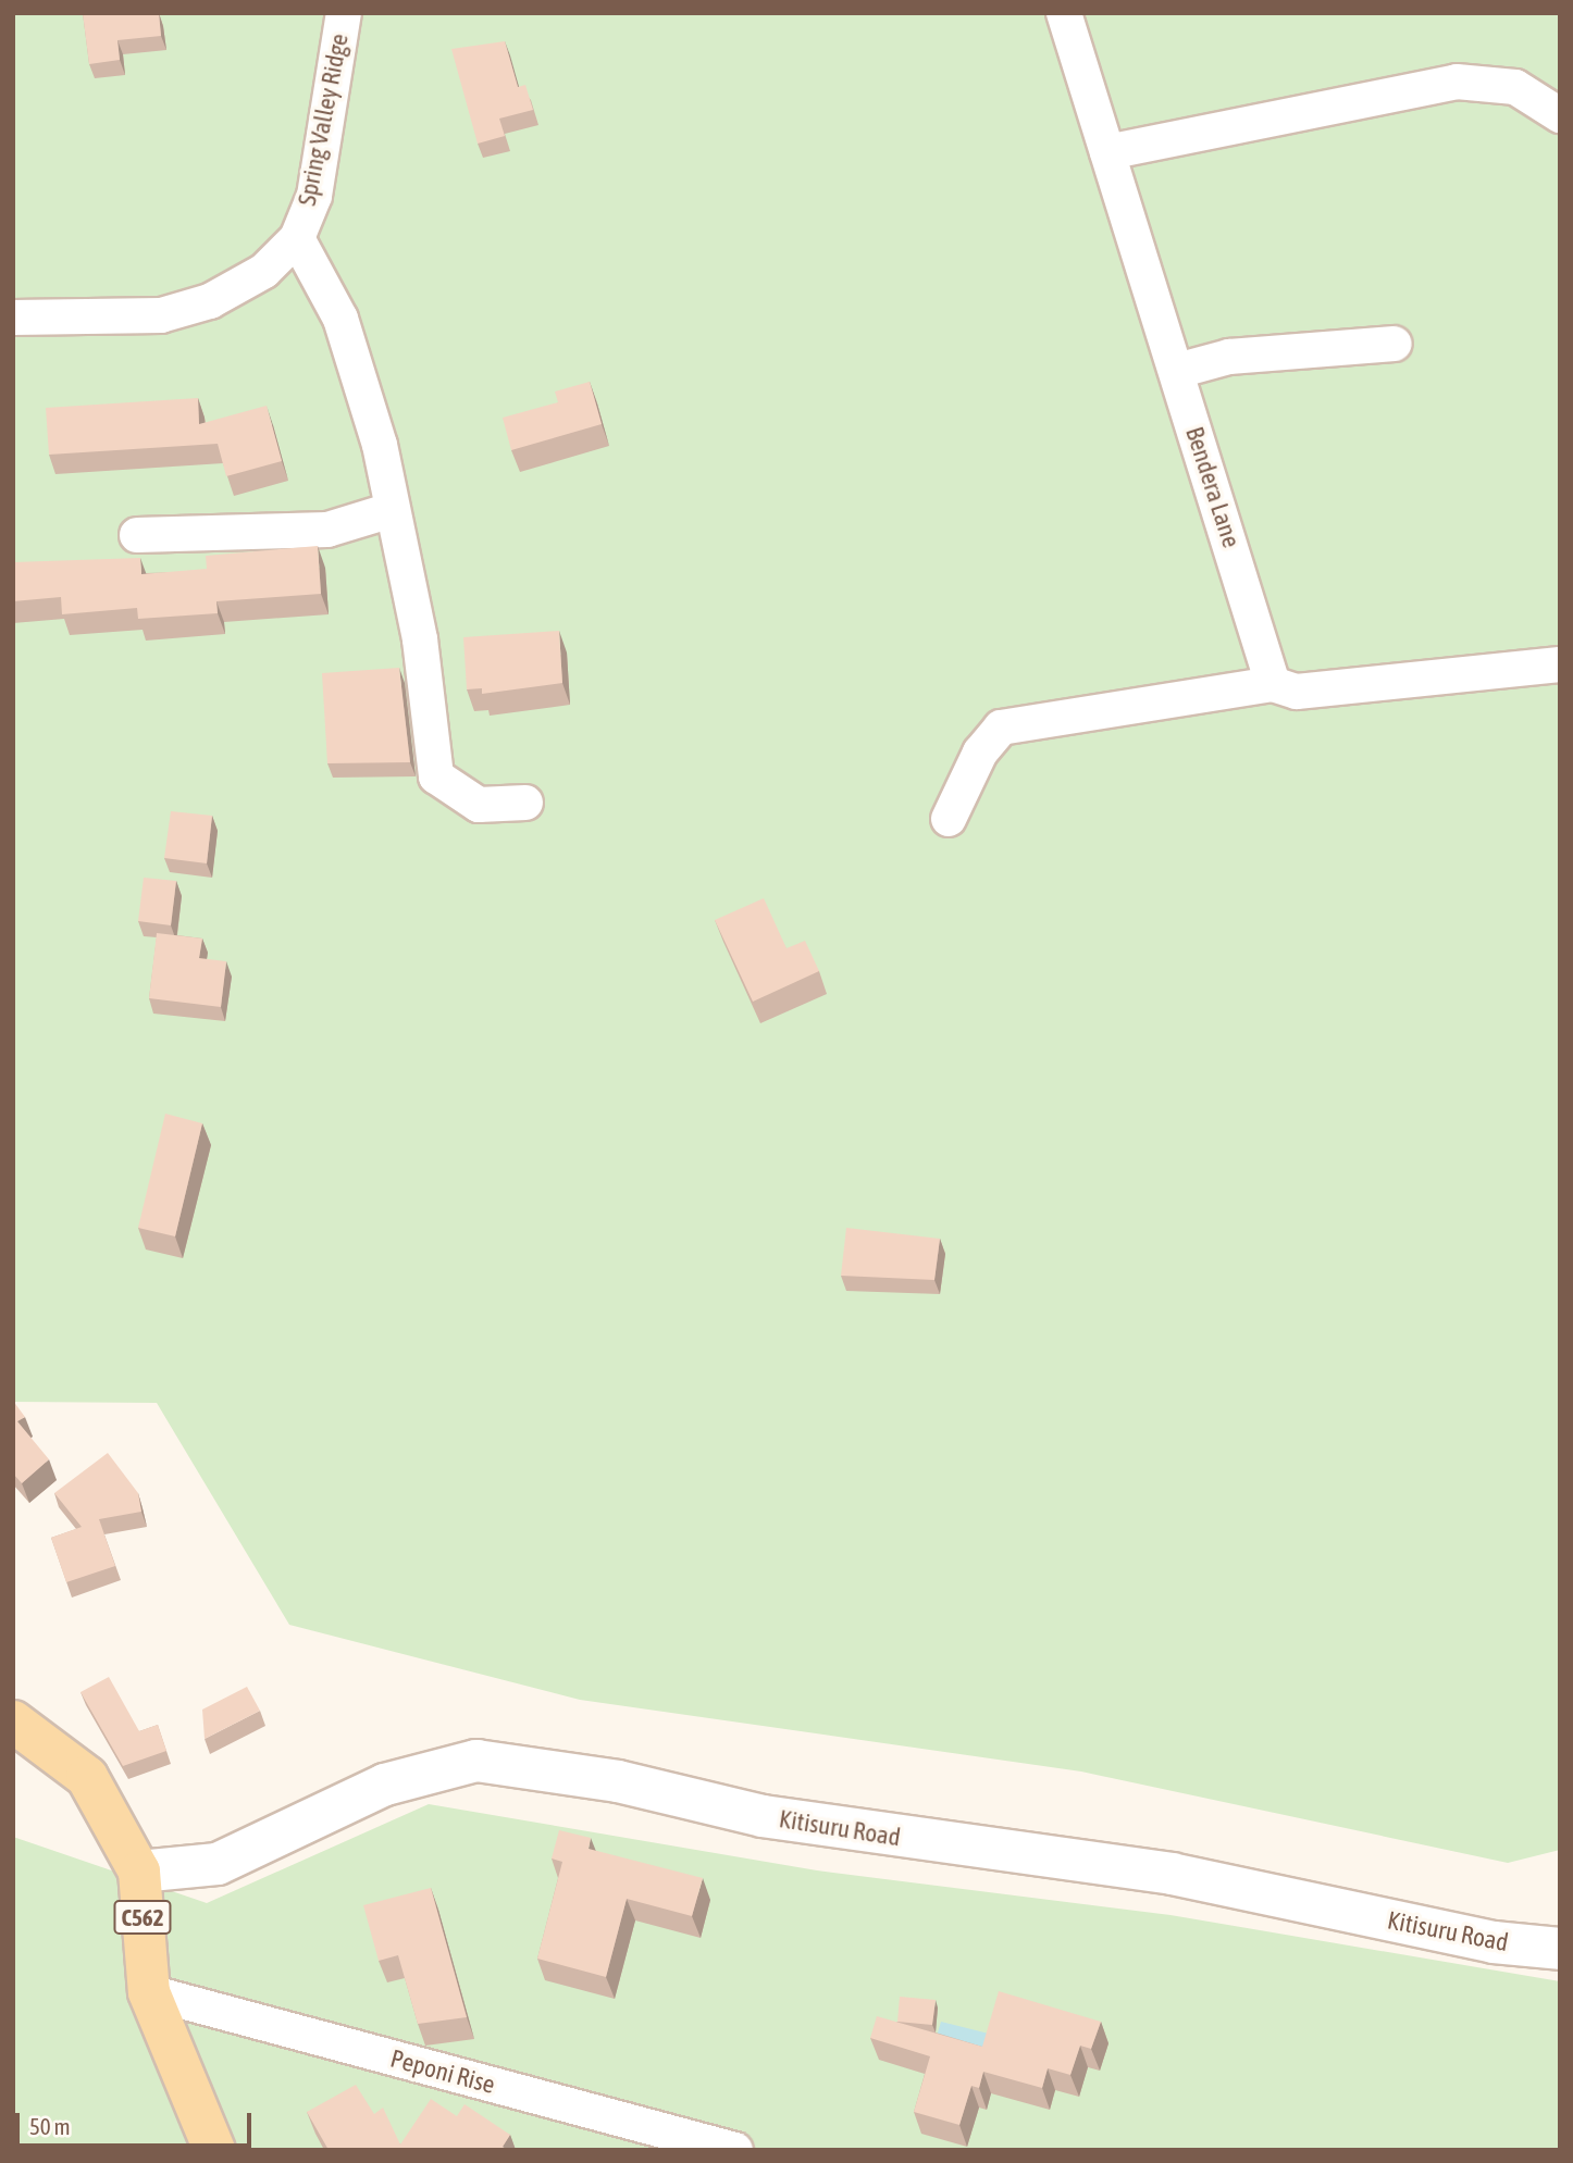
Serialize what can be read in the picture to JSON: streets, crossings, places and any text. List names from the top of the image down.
{
  "streets": {
    "main road": ["C562"],
    "street": [
      "Spring Valley Ridge",
      "Bendera Lane",
      "Kitisuru Road",
      "Peponi Rise"
    ]
  },
  "crossings": [
    ["Kitisuru Road", "C562"],
    ["C562", "Peponi Rise"]
  ],
  "scale_bar": "50 m"
}
